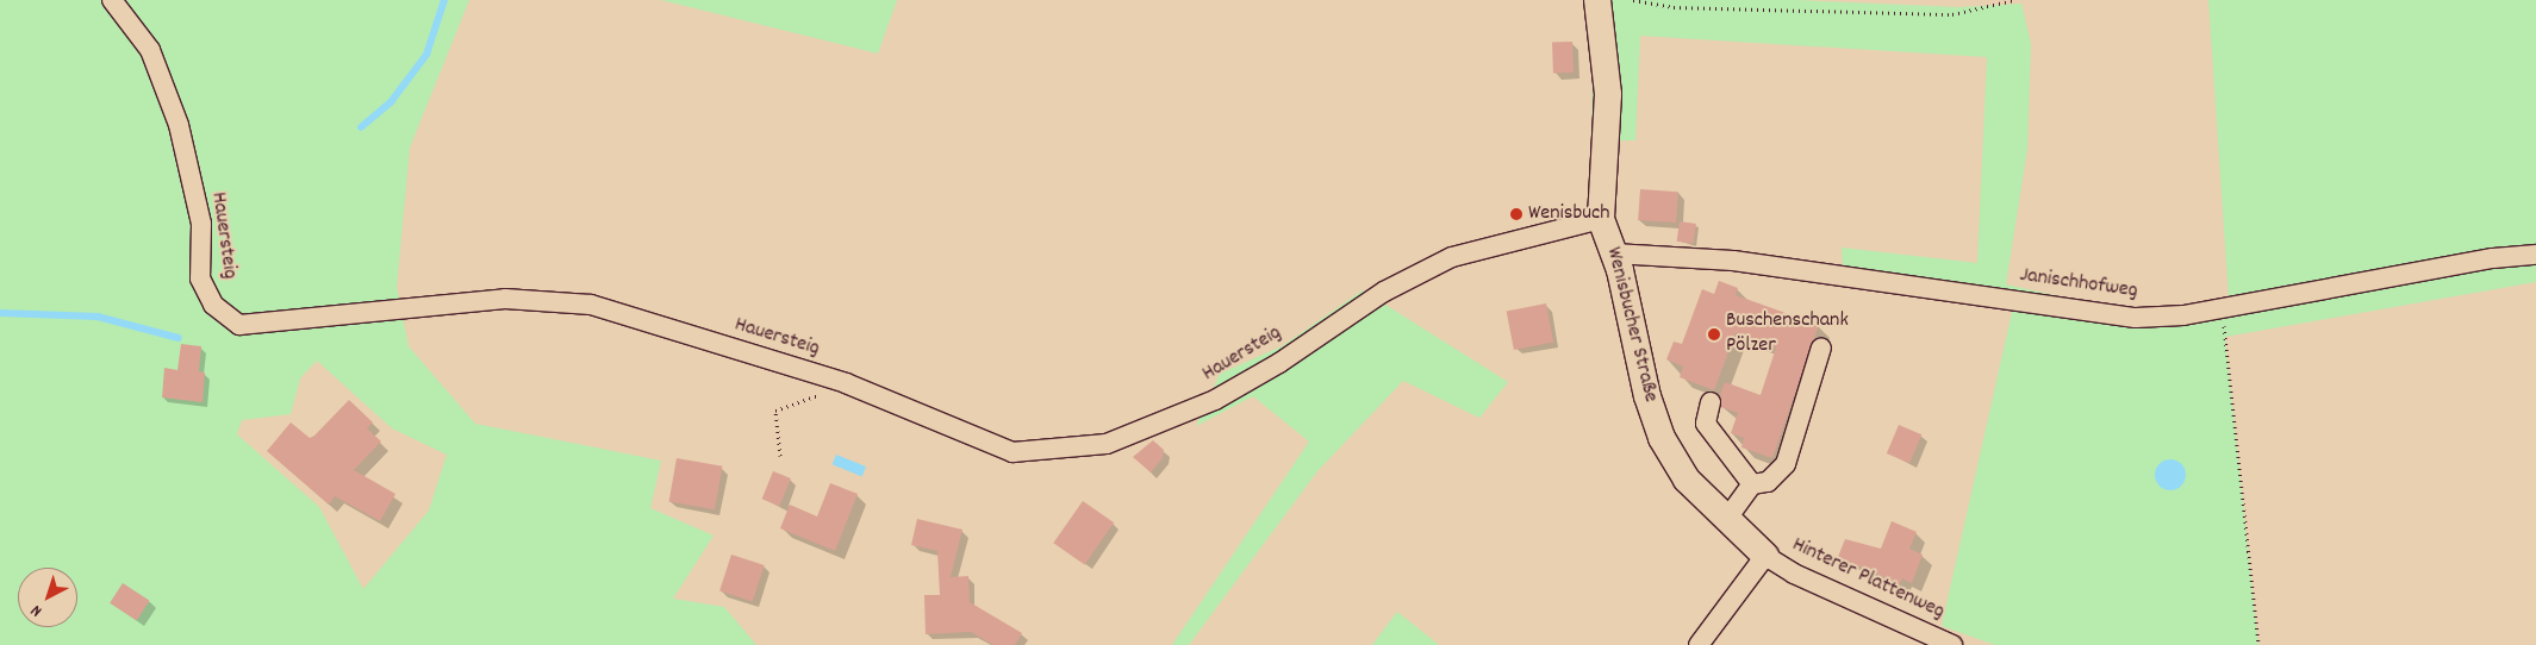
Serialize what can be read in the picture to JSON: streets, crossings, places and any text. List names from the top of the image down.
{
  "streets": {
    "street": [
      "Hauersteig",
      "Janischhofweg",
      "Wenisbucher Straße",
      "Hinterer Plattenweg"
    ]
  },
  "crossings": [
    ["Hauersteig", "Wenisbucher Straße"],
    ["Janischhofweg", "Wenisbucher Straße"],
    ["Wenisbucher Straße", "Hinterer Plattenweg"]
  ],
  "places": ["Wenisbuch", "Buschenschank Pölzer"],
  "north": "bottom left"
}
